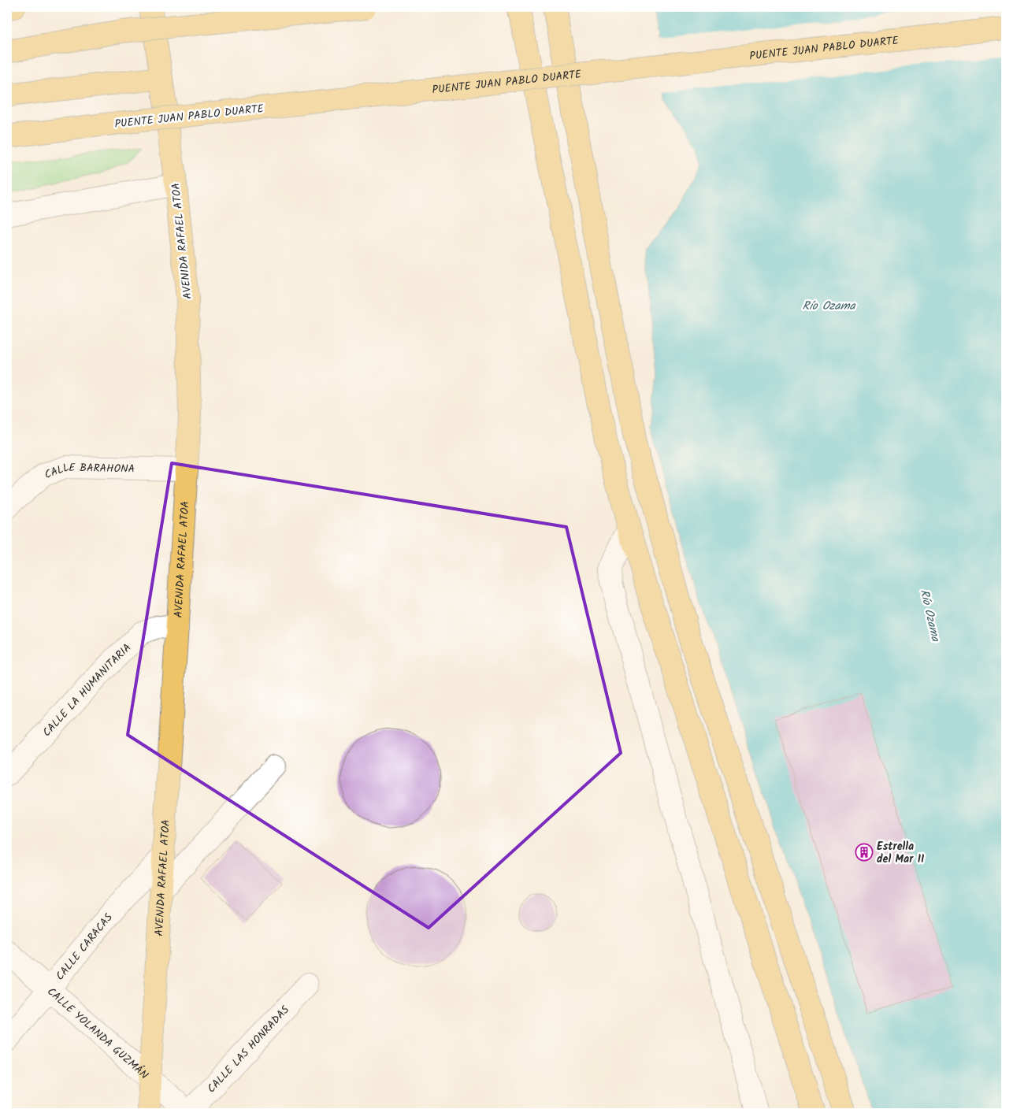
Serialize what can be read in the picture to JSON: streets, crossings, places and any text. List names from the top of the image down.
{
  "streets": {
    "main road": ["PUENTE JUAN PABLO DUARTE", "AVENIDA RAFAEL ATOA"],
    "street": [
      "CALLE BARAHONA",
      "CALLE LA HUMANITARIA",
      "CALLE CARACAS",
      "CALLE YOLANDA GUZMÁN",
      "CALLE LAS HONRADAS"
    ]
  },
  "crossings": [
    ["AVENIDA RAFAEL ATOA", "CALLE BARAHONA"],
    ["AVENIDA RAFAEL ATOA", "CALLE LA HUMANITARIA"],
    ["AVENIDA RAFAEL ATOA", "CALLE CARACAS"],
    ["AVENIDA RAFAEL ATOA", "CALLE YOLANDA GUZMÁN"],
    ["CALLE CARACAS", "CALLE YOLANDA GUZMÁN"],
    ["CALLE YOLANDA GUZMÁN", "CALLE LAS HONRADAS"]
  ],
  "water": ["Río Ozama"],
  "places": {
    "building": ["Estrella del Mar II"]
  }
}
